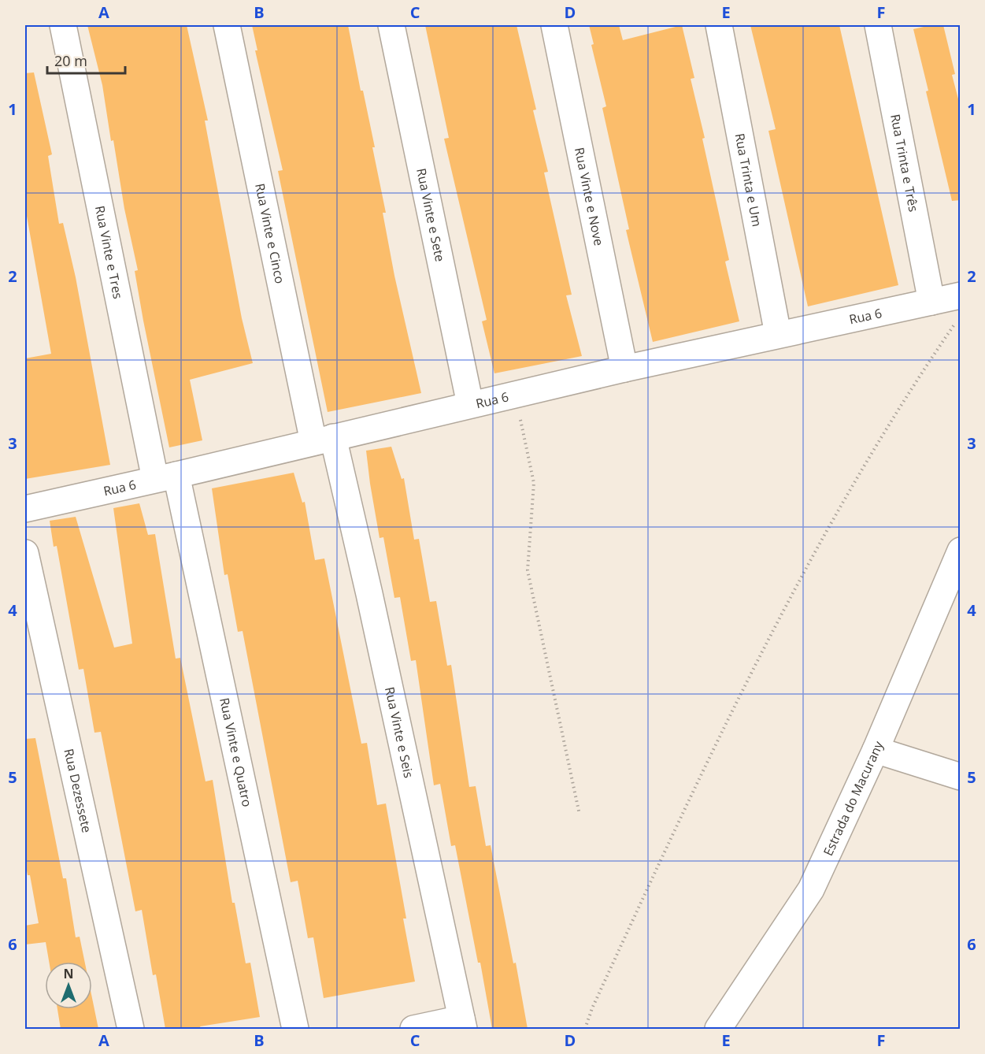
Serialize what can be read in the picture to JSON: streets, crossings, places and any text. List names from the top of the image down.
{
  "streets": {
    "street": [
      "Rua Trinta e Três",
      "Rua Trinta e Um",
      "Rua Vinte e Nove",
      "Rua Vinte e Sete",
      "Rua Vinte e Cinco",
      "Rua Vinte e Tres",
      "Rua 6",
      "Rua Vinte e Seis",
      "Rua Vinte e Quatro",
      "Rua Dezessete",
      "Estrada do Macurany"
    ]
  },
  "crossings": [
    ["Rua Trinta e Três", "Rua 6"],
    ["Rua Trinta e Um", "Rua 6"],
    ["Rua Vinte e Nove", "Rua 6"],
    ["Rua Vinte e Sete", "Rua 6"],
    ["Rua Vinte e Cinco", "Rua 6"],
    ["Rua Vinte e Cinco", "Rua Vinte e Seis"],
    ["Rua Vinte e Tres", "Rua 6"],
    ["Rua Vinte e Tres", "Rua Vinte e Quatro"],
    ["Rua 6", "Rua Vinte e Seis"],
    ["Rua 6", "Rua Vinte e Quatro"]
  ],
  "scale_bar": "20 m",
  "north": "top",
  "grid": {
    "columns": [
      "A",
      "B",
      "C",
      "D",
      "E",
      "F"
    ],
    "rows": [
      "1",
      "2",
      "3",
      "4",
      "5",
      "6"
    ]
  }
}
